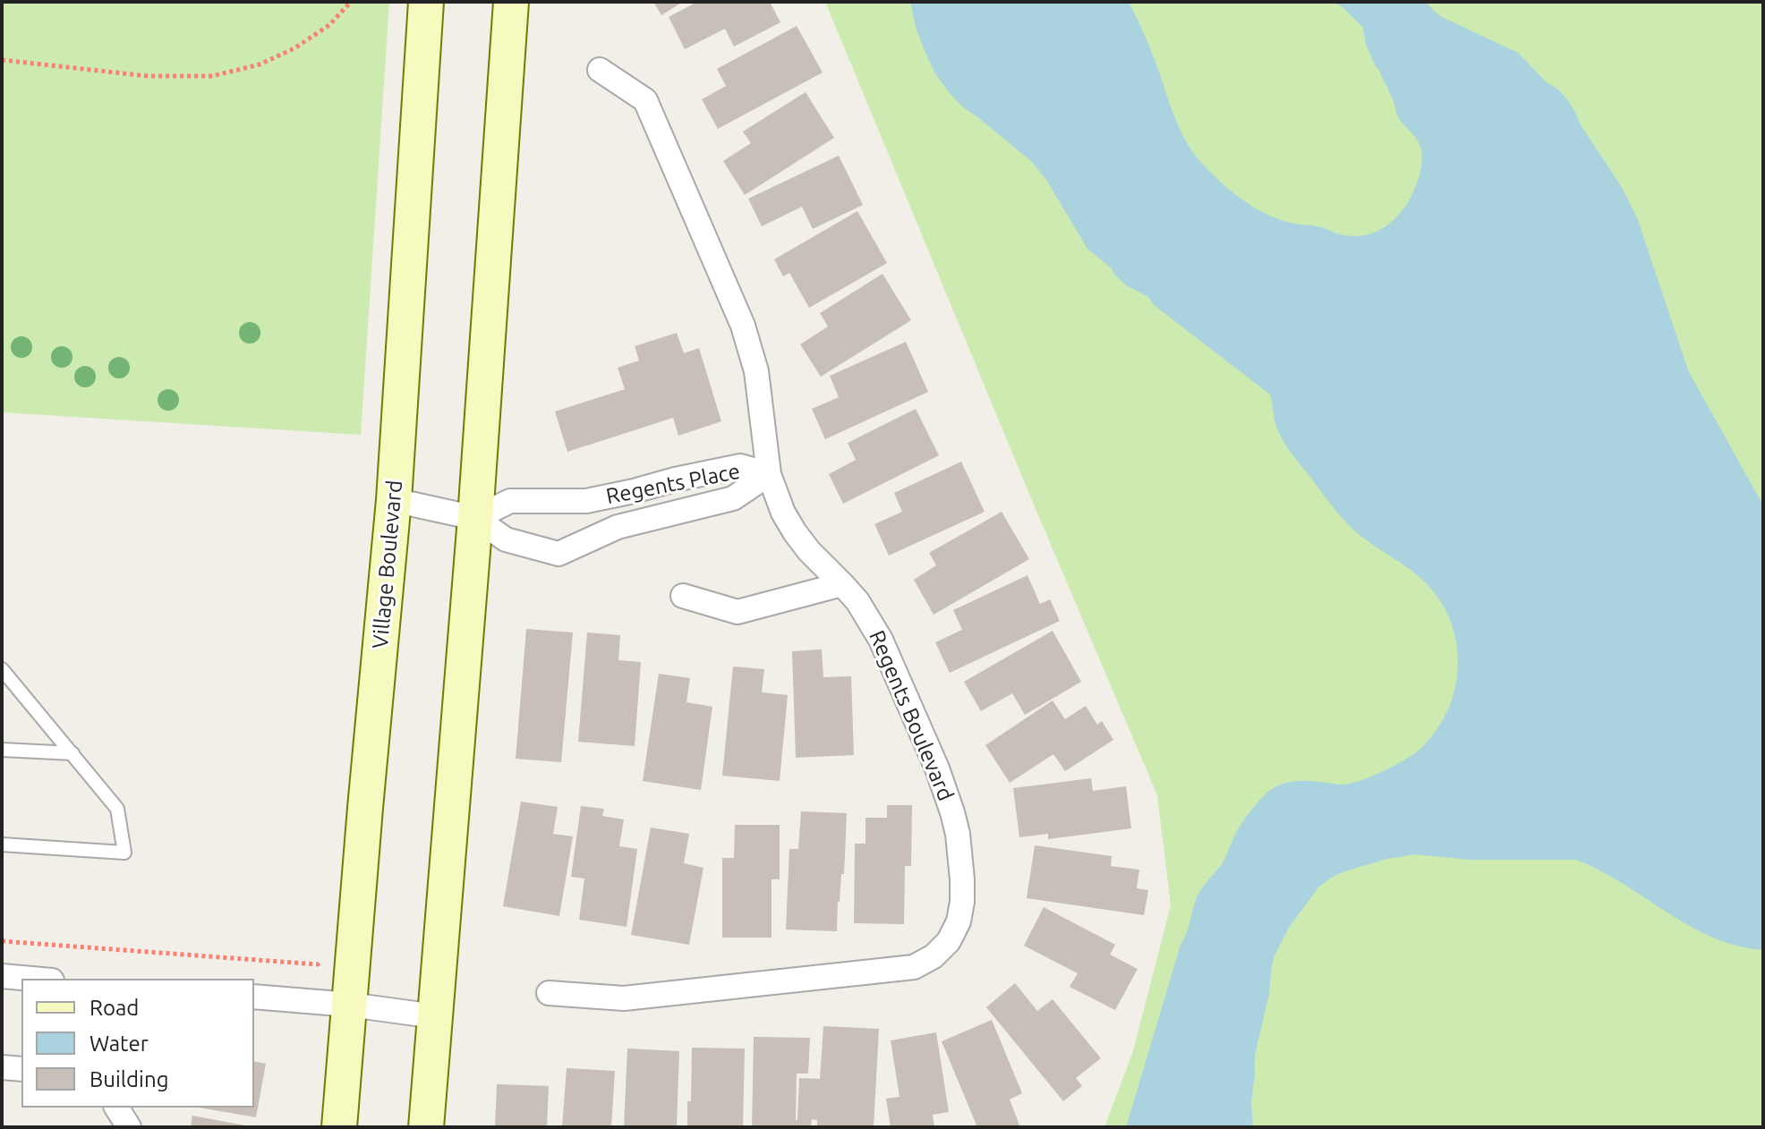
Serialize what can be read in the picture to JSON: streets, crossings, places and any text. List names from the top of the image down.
{
  "streets": {
    "street": ["Regents Place", "Village Boulevard", "Regents Boulevard"]
  },
  "crossings": [
    ["Regents Place", "Village Boulevard"],
    ["Regents Place", "Regents Boulevard"]
  ],
  "legend": ["Road", "Water", "Building"]
}
